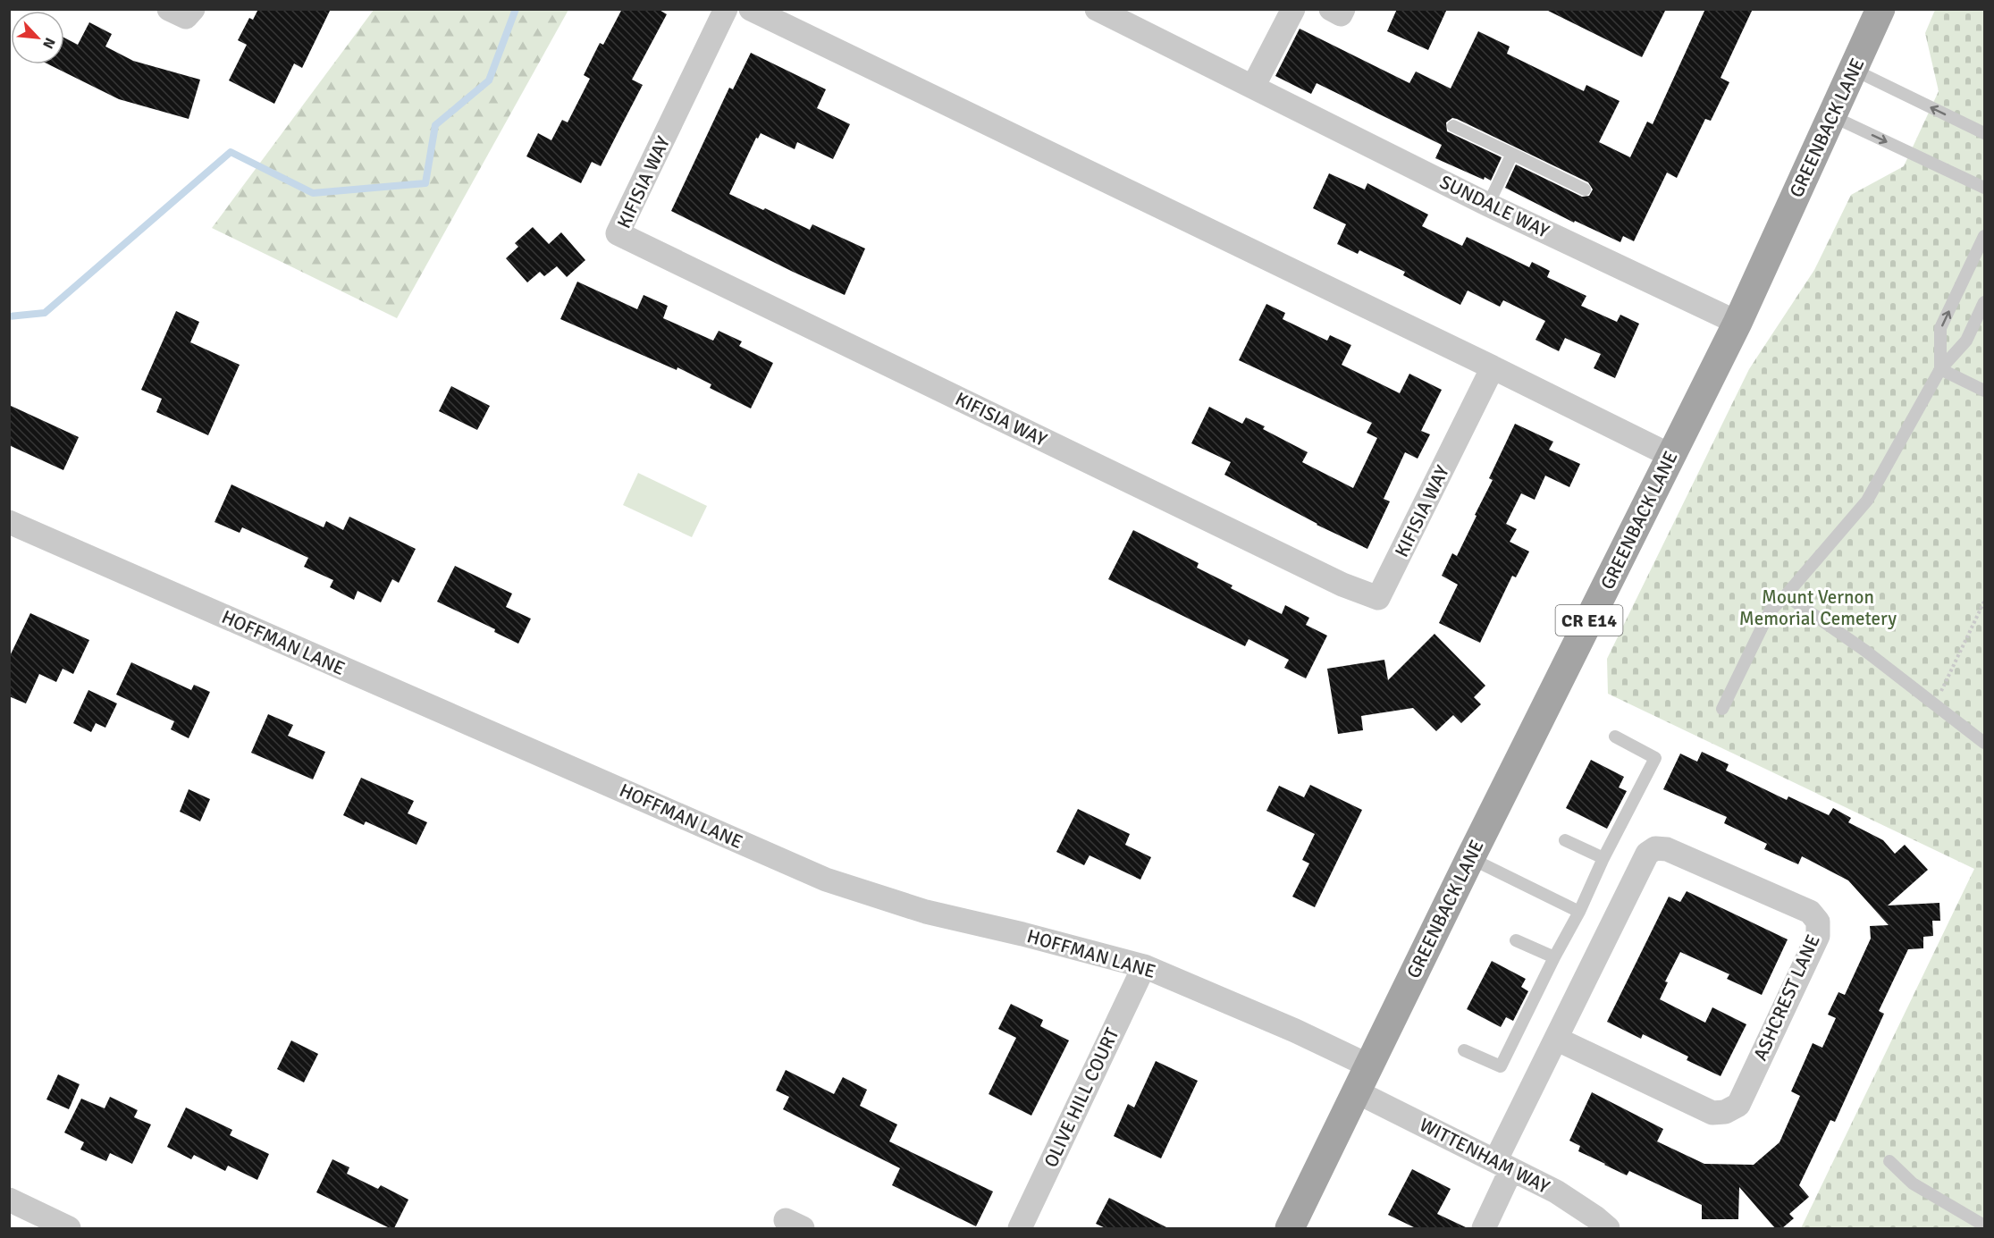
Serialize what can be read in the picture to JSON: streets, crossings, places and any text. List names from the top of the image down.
{
  "streets": {
    "main road": ["GREENBACK LANE", "CR E14"],
    "street": [
      "KIFISIA WAY",
      "SUNDALE WAY",
      "HOFFMAN LANE",
      "ASHCREST LANE",
      "OLIVE HILL COURT",
      "WITTENHAM WAY"
    ]
  },
  "crossings": [
    ["GREENBACK LANE", "SUNDALE WAY"],
    ["GREENBACK LANE", "HOFFMAN LANE"],
    ["GREENBACK LANE", "WITTENHAM WAY"],
    ["HOFFMAN LANE", "OLIVE HILL COURT"],
    ["ASHCREST LANE", "WITTENHAM WAY"]
  ],
  "parks": ["Mount Vernon Memorial Cemetery"],
  "north": "bottom right"
}
